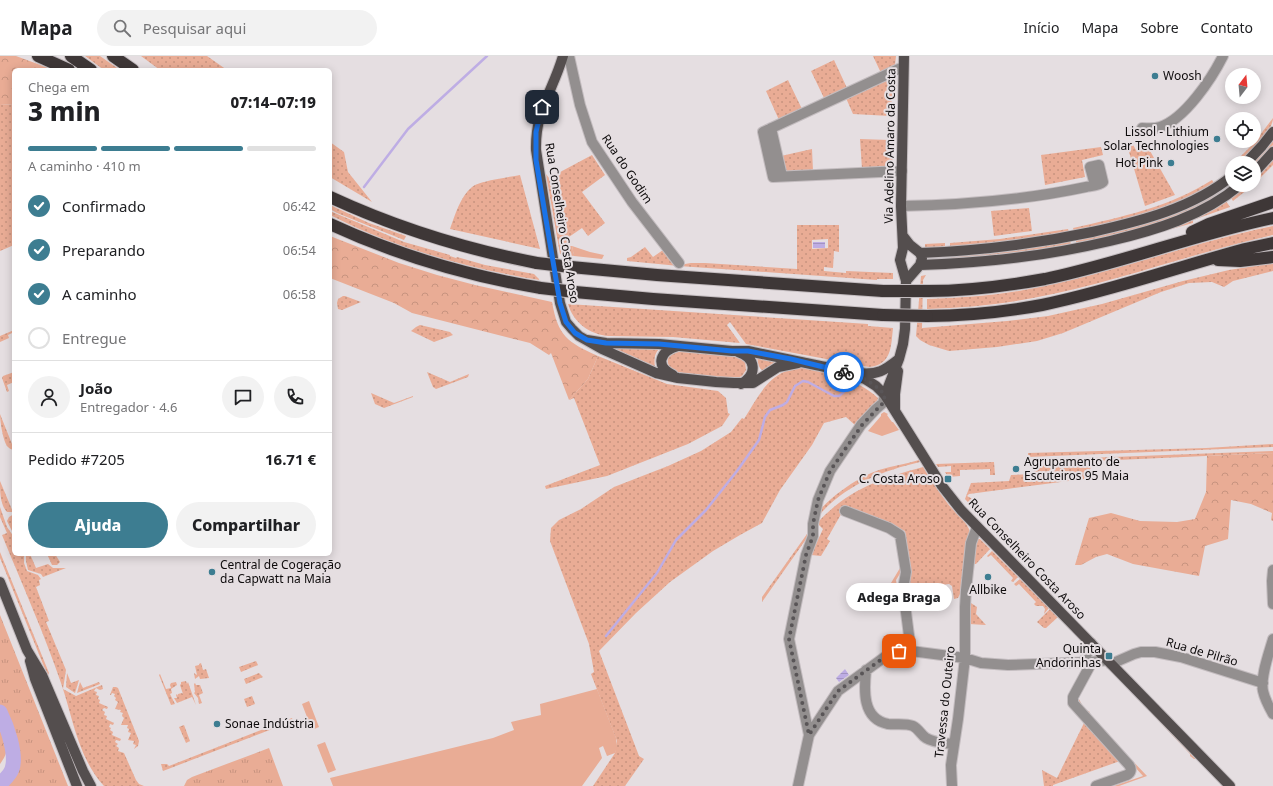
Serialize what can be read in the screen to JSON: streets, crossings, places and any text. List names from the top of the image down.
{
  "streets": {
    "main road": ["Via Adelino Amaro da Costa", "Rua Conselheiro Costa Aroso"],
    "street": ["Rua do Godim", "Rua de Pilrão", "Travessa do Outeiro"]
  },
  "crossings": [
    ["Via Adelino Amaro da Costa", "Rua Conselheiro Costa Aroso"],
    ["Rua Conselheiro Costa Aroso", "Rua de Pilrão"],
    ["Rua Conselheiro Costa Aroso", "Travessa do Outeiro"],
    ["Rua de Pilrão", "Travessa do Outeiro"]
  ],
  "places": {
    "other": [
      "Woosh",
      "Lissol - Lithium Solar Technologies",
      "Hot Pink",
      "Agrupamento de Escuteiros 95 Maia",
      "Central de Cogeração da Capwatt na Maia",
      "Allbike",
      "Adega Braga",
      "Sonae Indústria"
    ],
    "transit": ["C. Costa Aroso", "Quinta Andorinhas"]
  },
  "north": "top",
  "page": {
    "header": "Mapa",
    "search": "Pesquisar aqui",
    "nav": [
      "Início",
      "Mapa",
      "Sobre",
      "Contato"
    ],
    "heading": ["3 min", "Chega em", "07:14–07:19"],
    "panel": [
      "João",
      "Entregador · 4.6",
      "Pedido #7205",
      "16.71 €"
    ],
    "bar": "A caminho · 410 m",
    "list": [
      ["Confirmado", "06:42"],
      ["Preparando", "06:54"],
      ["A caminho", "06:58"],
      "Entregue"
    ],
    "buttons": ["Ajuda", "Compartilhar"],
    "bubble": "Adega Braga"
  }
}
